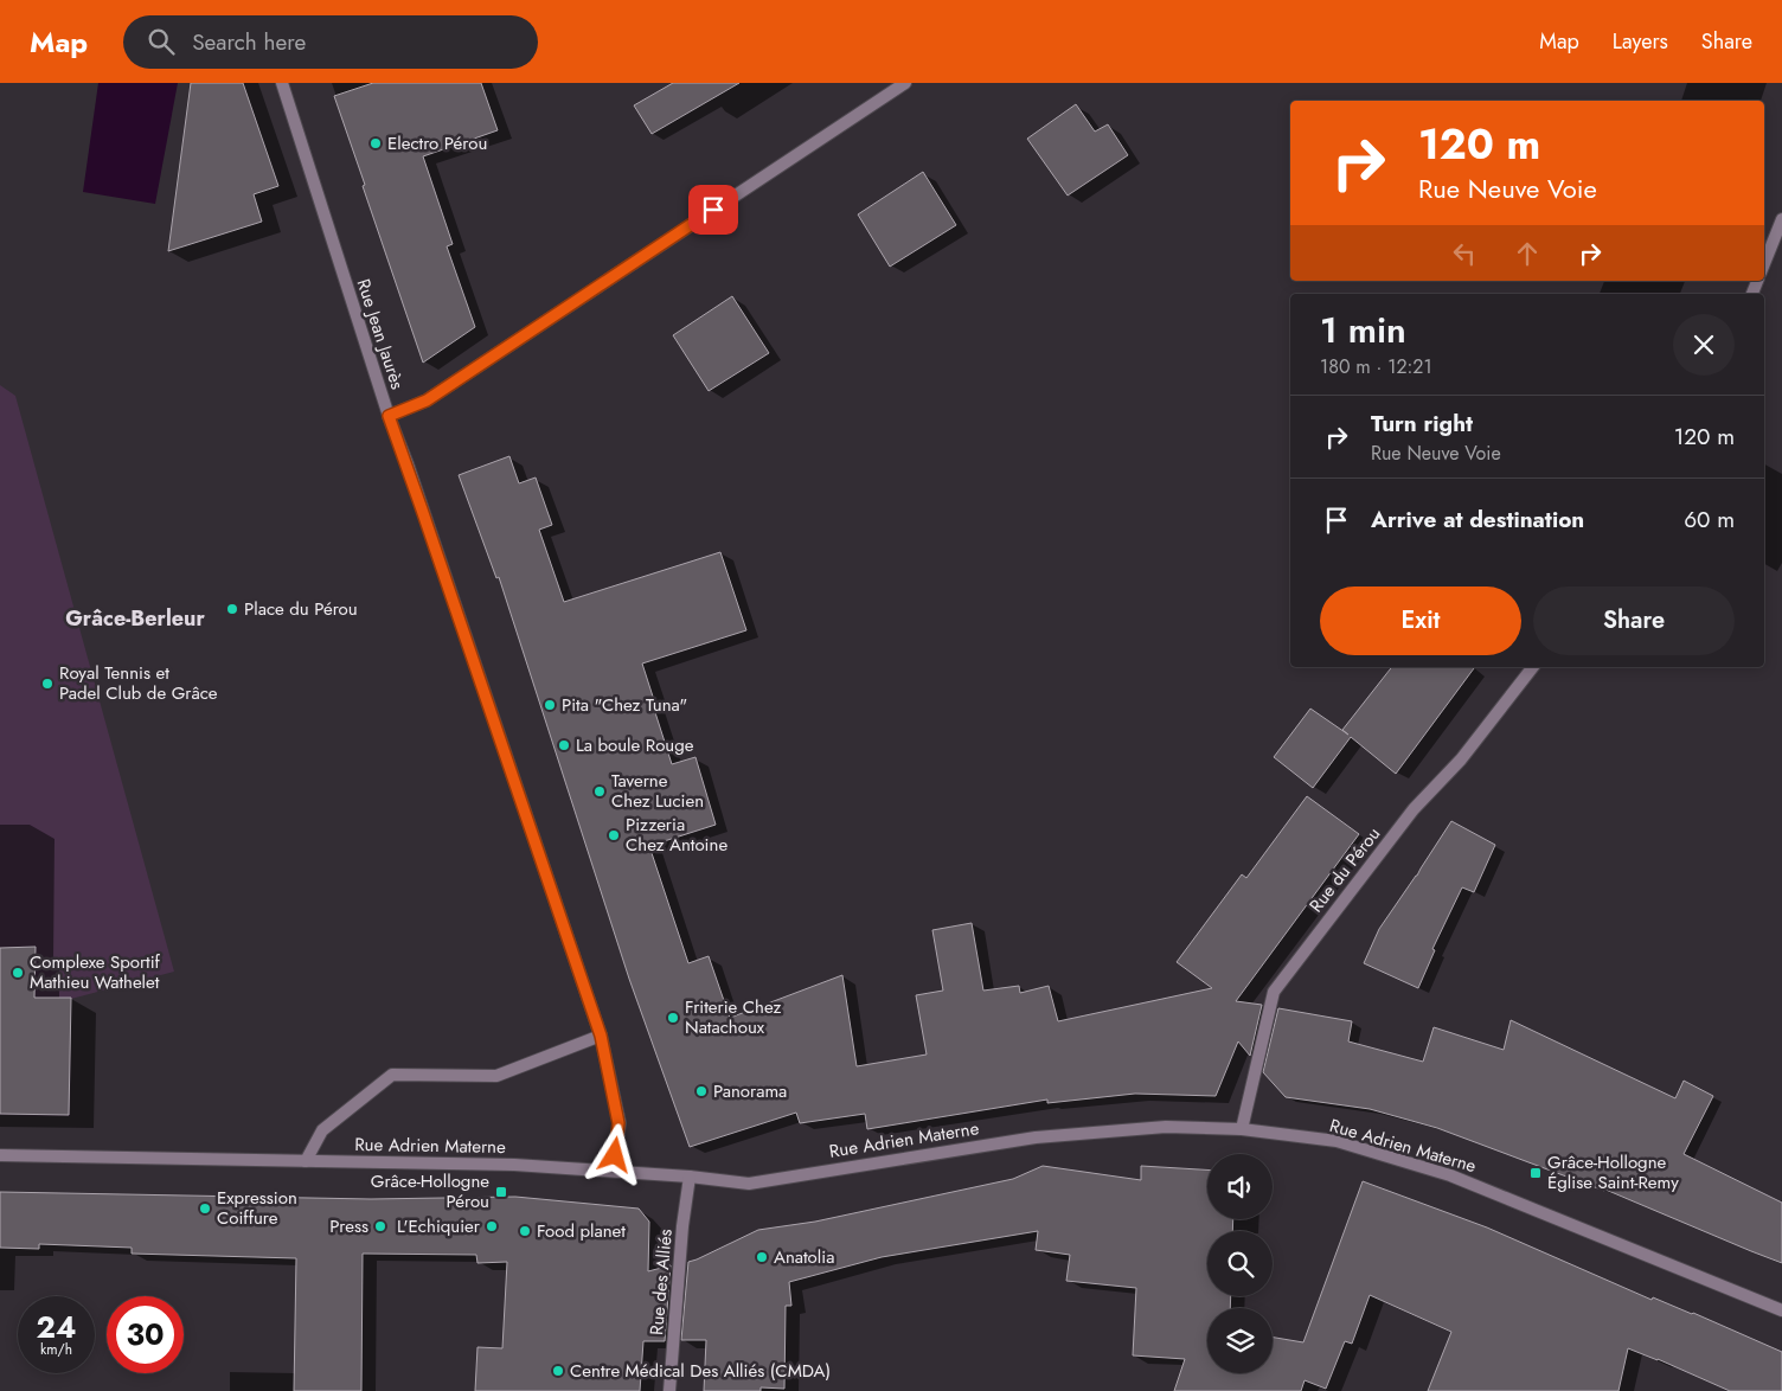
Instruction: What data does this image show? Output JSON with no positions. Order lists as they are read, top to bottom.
{
  "streets": {
    "street": [
      "Rue Jean Jaurès",
      "Rue du Pérou",
      "Rue Adrien Materne",
      "Rue des Alliés"
    ]
  },
  "crossings": [
    ["Rue Jean Jaurès", "Rue Adrien Materne"],
    ["Rue du Pérou", "Rue Adrien Materne"],
    ["Rue Adrien Materne", "Rue des Alliés"]
  ],
  "districts": ["Grâce-Berleur"],
  "places": {
    "other": [
      "Electro Pérou",
      "Place du Pérou",
      "Royal Tennis et Padel Club de Grâce",
      "Pita \"Chez Tuna\"",
      "La boule Rouge",
      "Taverne Chez Lucien",
      "Pizzeria Chez Antoine",
      "Complexe Sportif Mathieu Wathelet",
      "Friterie Chez Natachoux",
      "Panorama",
      "Expression Coiffure",
      "Press",
      "L'Echiquier",
      "Food planet",
      "Anatolia",
      "Centre Médical Des Alliés (CMDA)"
    ],
    "transit": ["Grâce-Hollogne Église Saint-Remy", "Grâce-Hollogne Pérou"]
  },
  "page": {
    "header": "Map",
    "search": "Search here",
    "nav": ["Map", "Layers", "Share"],
    "turn": ["120 m", "Rue Neuve Voie"],
    "heading": ["1 min", "180 m · 12:21"],
    "list": [
      {
        "name": "Turn right",
        "note": "Rue Neuve Voie",
        "value": "120 m"
      },
      {
        "name": "Arrive at destination",
        "value": "60 m"
      }
    ],
    "buttons": ["Exit", "Share"],
    "speed": "24 km/h",
    "limit": "30"
  }
}
